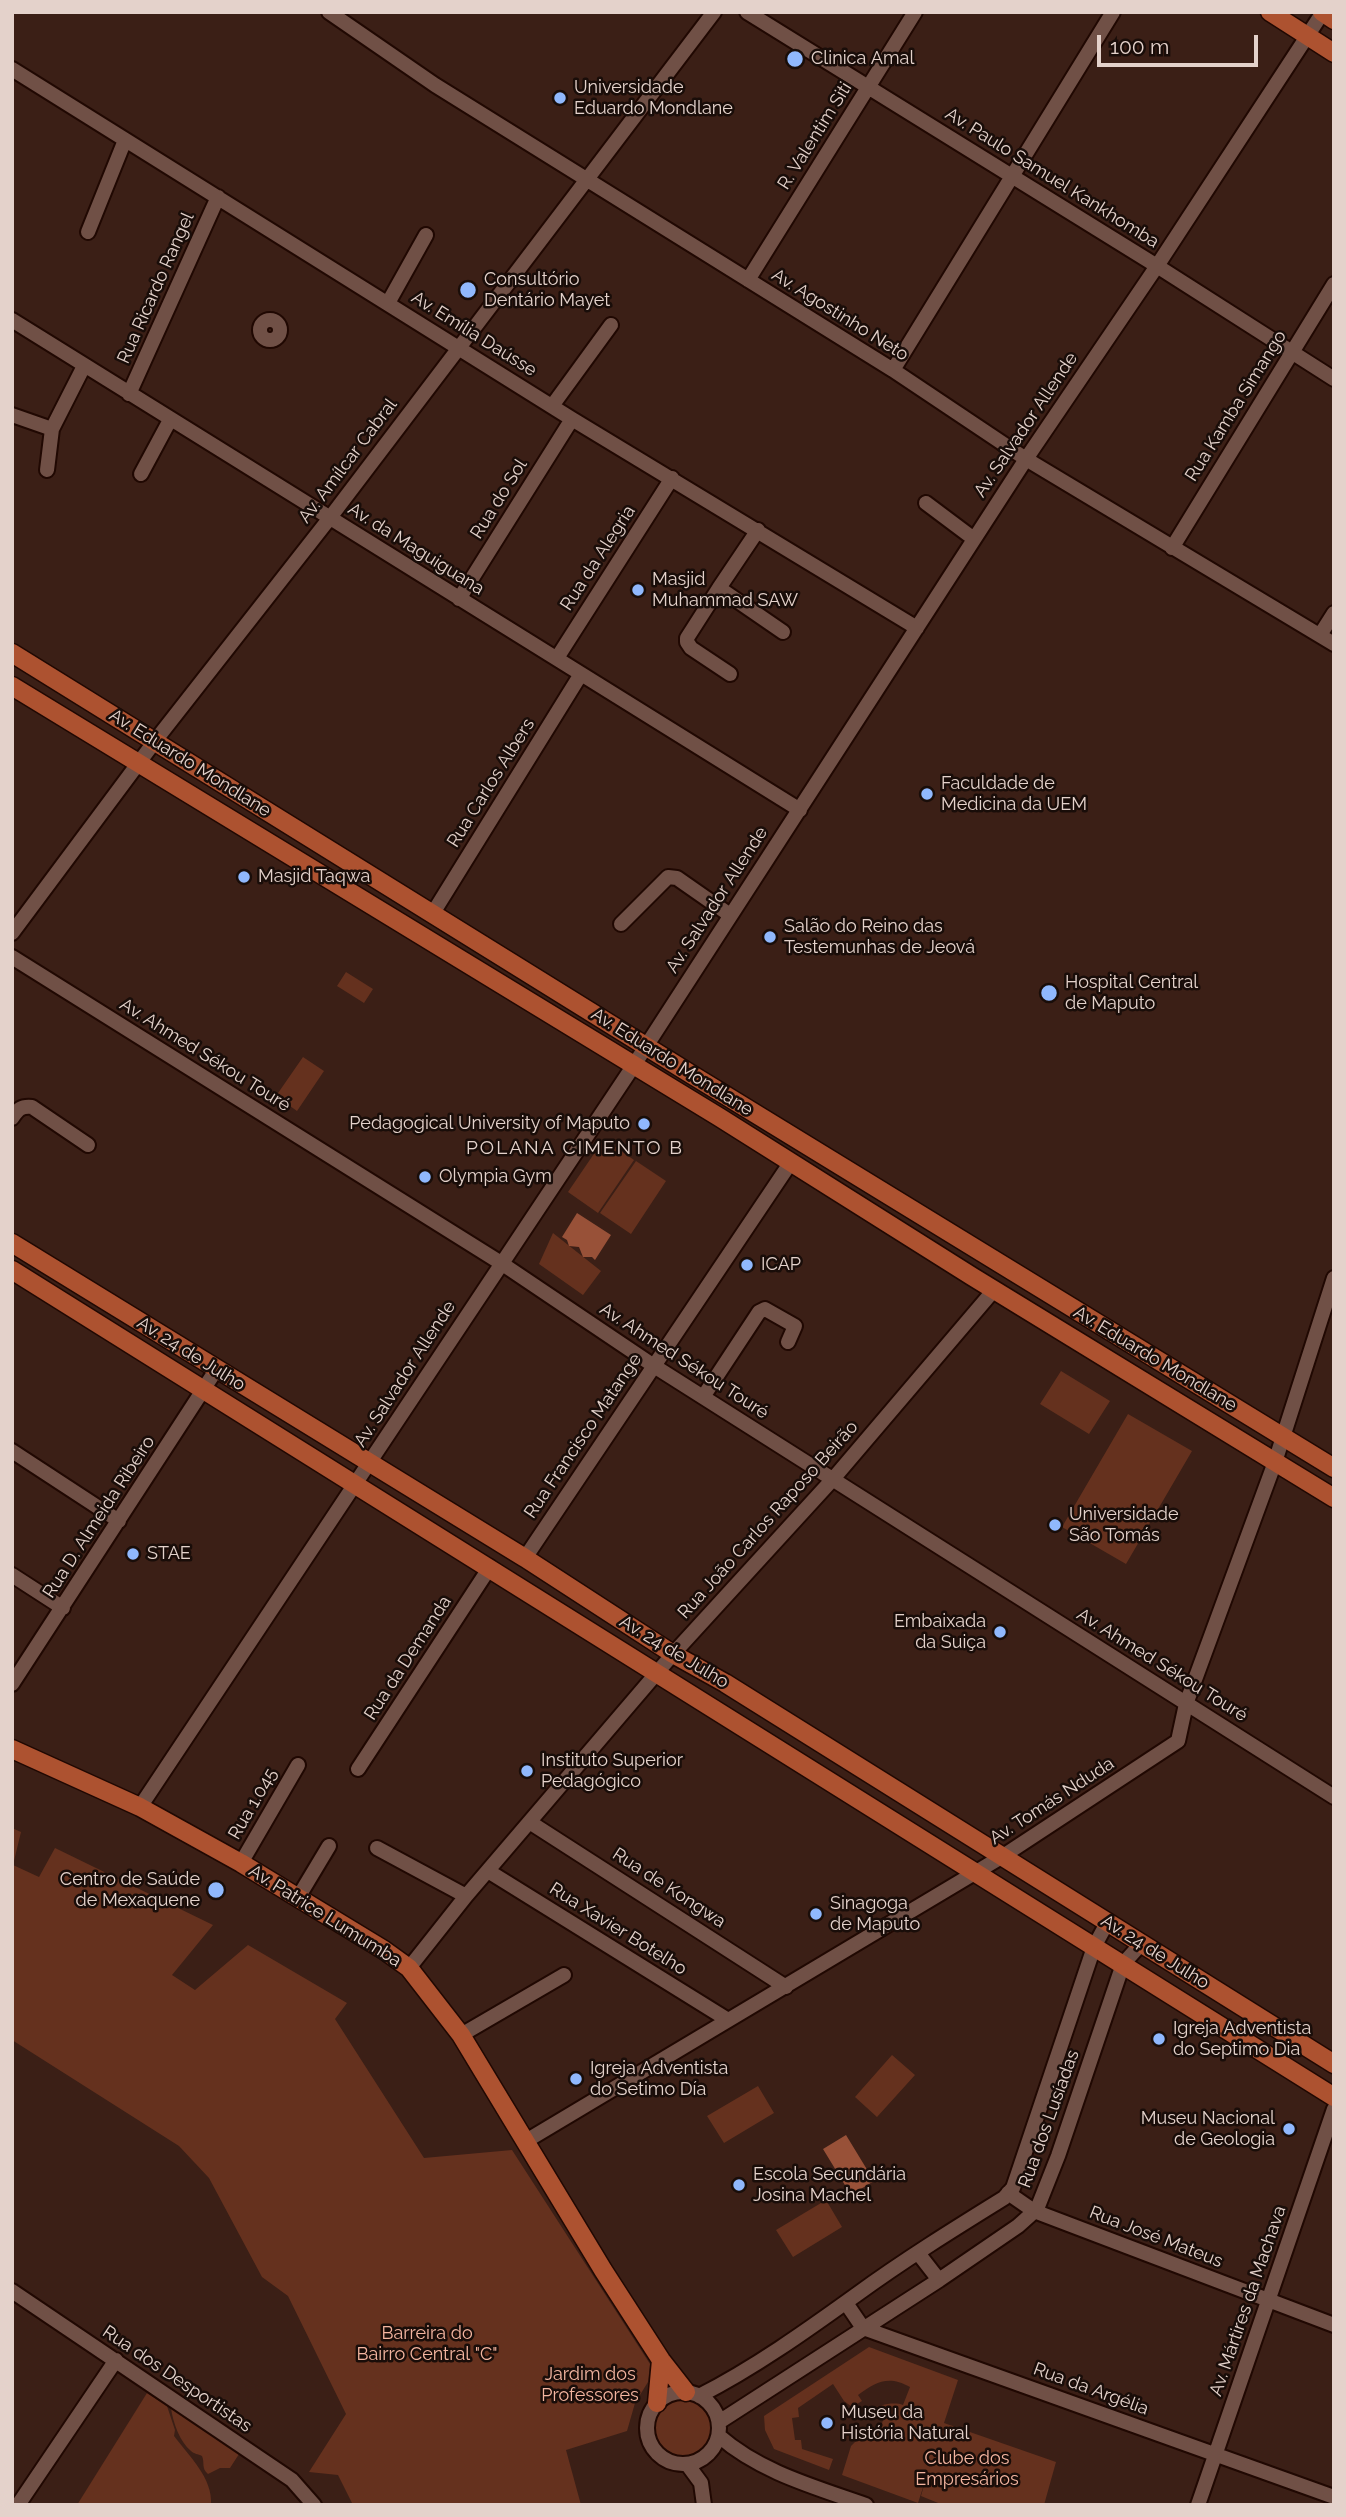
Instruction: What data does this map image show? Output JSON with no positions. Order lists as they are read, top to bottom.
{
  "streets": {
    "main road": ["Av. Eduardo Mondlane", "Av. 24 de Julho", "Av. Patrice Lumumba"],
    "street": [
      "R. Valentim Siti",
      "Av. Paulo Samuel Kankhomba",
      "Rua Ricardo Rangel",
      "Av. Agostinho Neto",
      "Av. Emília Daússe",
      "Rua Kamba Simango",
      "Av. Salvador Allende",
      "Av. Amílcar Cabral",
      "Rua do Sol",
      "Av. da Maguiguana",
      "Rua da Alegria",
      "Rua Carlos Albers",
      "Av. Ahmed Sékou Touré",
      "Rua Francisco Matange",
      "Rua D. Almeida Ribeiro",
      "Rua João Carlos Raposo Beirão",
      "Rua da Demanda",
      "Av. Tomás Nduda",
      "Rua 1.045",
      "Rua de Kongwa",
      "Rua Xavier Botelho",
      "Rua dos Lusíadas",
      "Rua José Mateus",
      "Av. Mártires da Machava",
      "Rua dos Desportistas",
      "Rua da Argélia"
    ]
  },
  "crossings": [
    ["R. Valentim Siti", "Av. Paulo Samuel Kankhomba"],
    ["R. Valentim Siti", "Av. Agostinho Neto"],
    ["Av. Paulo Samuel Kankhomba", "Rua Kamba Simango"],
    ["Av. Paulo Samuel Kankhomba", "Av. Salvador Allende"],
    ["Rua Ricardo Rangel", "Av. Emília Daússe"],
    ["Rua Ricardo Rangel", "Av. da Maguiguana"],
    ["Av. Agostinho Neto", "Rua Kamba Simango"],
    ["Av. Agostinho Neto", "Av. Salvador Allende"],
    ["Av. Agostinho Neto", "Av. Amílcar Cabral"],
    ["Av. Emília Daússe", "Av. Salvador Allende"],
    ["Av. Emília Daússe", "Av. Amílcar Cabral"],
    ["Av. Emília Daússe", "Rua do Sol"],
    ["Av. Emília Daússe", "Rua da Alegria"],
    ["Av. Salvador Allende", "Av. da Maguiguana"],
    ["Av. Salvador Allende", "Av. Eduardo Mondlane"],
    ["Av. Salvador Allende", "Av. Ahmed Sékou Touré"],
    ["Av. Salvador Allende", "Av. 24 de Julho"],
    ["Av. Salvador Allende", "Av. Patrice Lumumba"],
    ["Av. Amílcar Cabral", "Av. da Maguiguana"],
    ["Av. Amílcar Cabral", "Av. Eduardo Mondlane"],
    ["Rua do Sol", "Av. da Maguiguana"],
    ["Av. da Maguiguana", "Rua da Alegria"],
    ["Av. da Maguiguana", "Rua Carlos Albers"],
    ["Av. Eduardo Mondlane", "Rua Carlos Albers"],
    ["Av. Eduardo Mondlane", "Rua Francisco Matange"],
    ["Av. Eduardo Mondlane", "Rua João Carlos Raposo Beirão"],
    ["Av. Eduardo Mondlane", "Av. Tomás Nduda"],
    ["Av. Ahmed Sékou Touré", "Rua Francisco Matange"],
    ["Av. Ahmed Sékou Touré", "Rua João Carlos Raposo Beirão"],
    ["Av. Ahmed Sékou Touré", "Av. Tomás Nduda"],
    ["Av. 24 de Julho", "Rua Francisco Matange"],
    ["Av. 24 de Julho", "Rua D. Almeida Ribeiro"],
    ["Av. 24 de Julho", "Rua João Carlos Raposo Beirão"],
    ["Av. 24 de Julho", "Rua da Demanda"],
    ["Av. 24 de Julho", "Av. Tomás Nduda"],
    ["Av. 24 de Julho", "Rua dos Lusíadas"],
    ["Rua João Carlos Raposo Beirão", "Rua de Kongwa"],
    ["Rua João Carlos Raposo Beirão", "Av. Patrice Lumumba"],
    ["Rua João Carlos Raposo Beirão", "Rua Xavier Botelho"],
    ["Av. Tomás Nduda", "Rua de Kongwa"],
    ["Av. Tomás Nduda", "Av. Patrice Lumumba"],
    ["Av. Tomás Nduda", "Rua Xavier Botelho"],
    ["Rua 1.045", "Av. Patrice Lumumba"],
    ["Av. Patrice Lumumba", "Rua dos Lusíadas"],
    ["Rua dos Lusíadas", "Rua José Mateus"],
    ["Rua dos Lusíadas", "Rua da Argélia"],
    ["Rua José Mateus", "Av. Mártires da Machava"],
    ["Av. Mártires da Machava", "Rua da Argélia"]
  ],
  "districts": ["POLANA CIMENTO B"],
  "parks": ["Barreira do Bairro Central \"C\"", "Jardim dos Professores", "Clube dos Empresários"],
  "places": [
    "Clinica Amal",
    "Universidade Eduardo Mondlane",
    "Consultório Dentário Mayet",
    "Masjid Muhammad SAW",
    "Faculdade de Medicina da UEM",
    "Masjid Taqwa",
    "Salão do Reino das Testemunhas de Jeová",
    "Hospital Central de Maputo",
    "Pedagogical University of Maputo",
    "Olympia Gym",
    "ICAP",
    "Universidade São Tomás",
    "STAE",
    "Embaixada da Suiça",
    "Instituto Superior Pedagógico",
    "Centro de Saúde de Mexaquene",
    "Sinagoga de Maputo",
    "Igreja Adventista do Septimo Dia",
    "Igreja Adventista do Setimo Día",
    "Museu Nacional de Geologia",
    "Escola Secundária Josina Machel",
    "Museu da História Natural"
  ],
  "scale_bar": "100 m"
}
